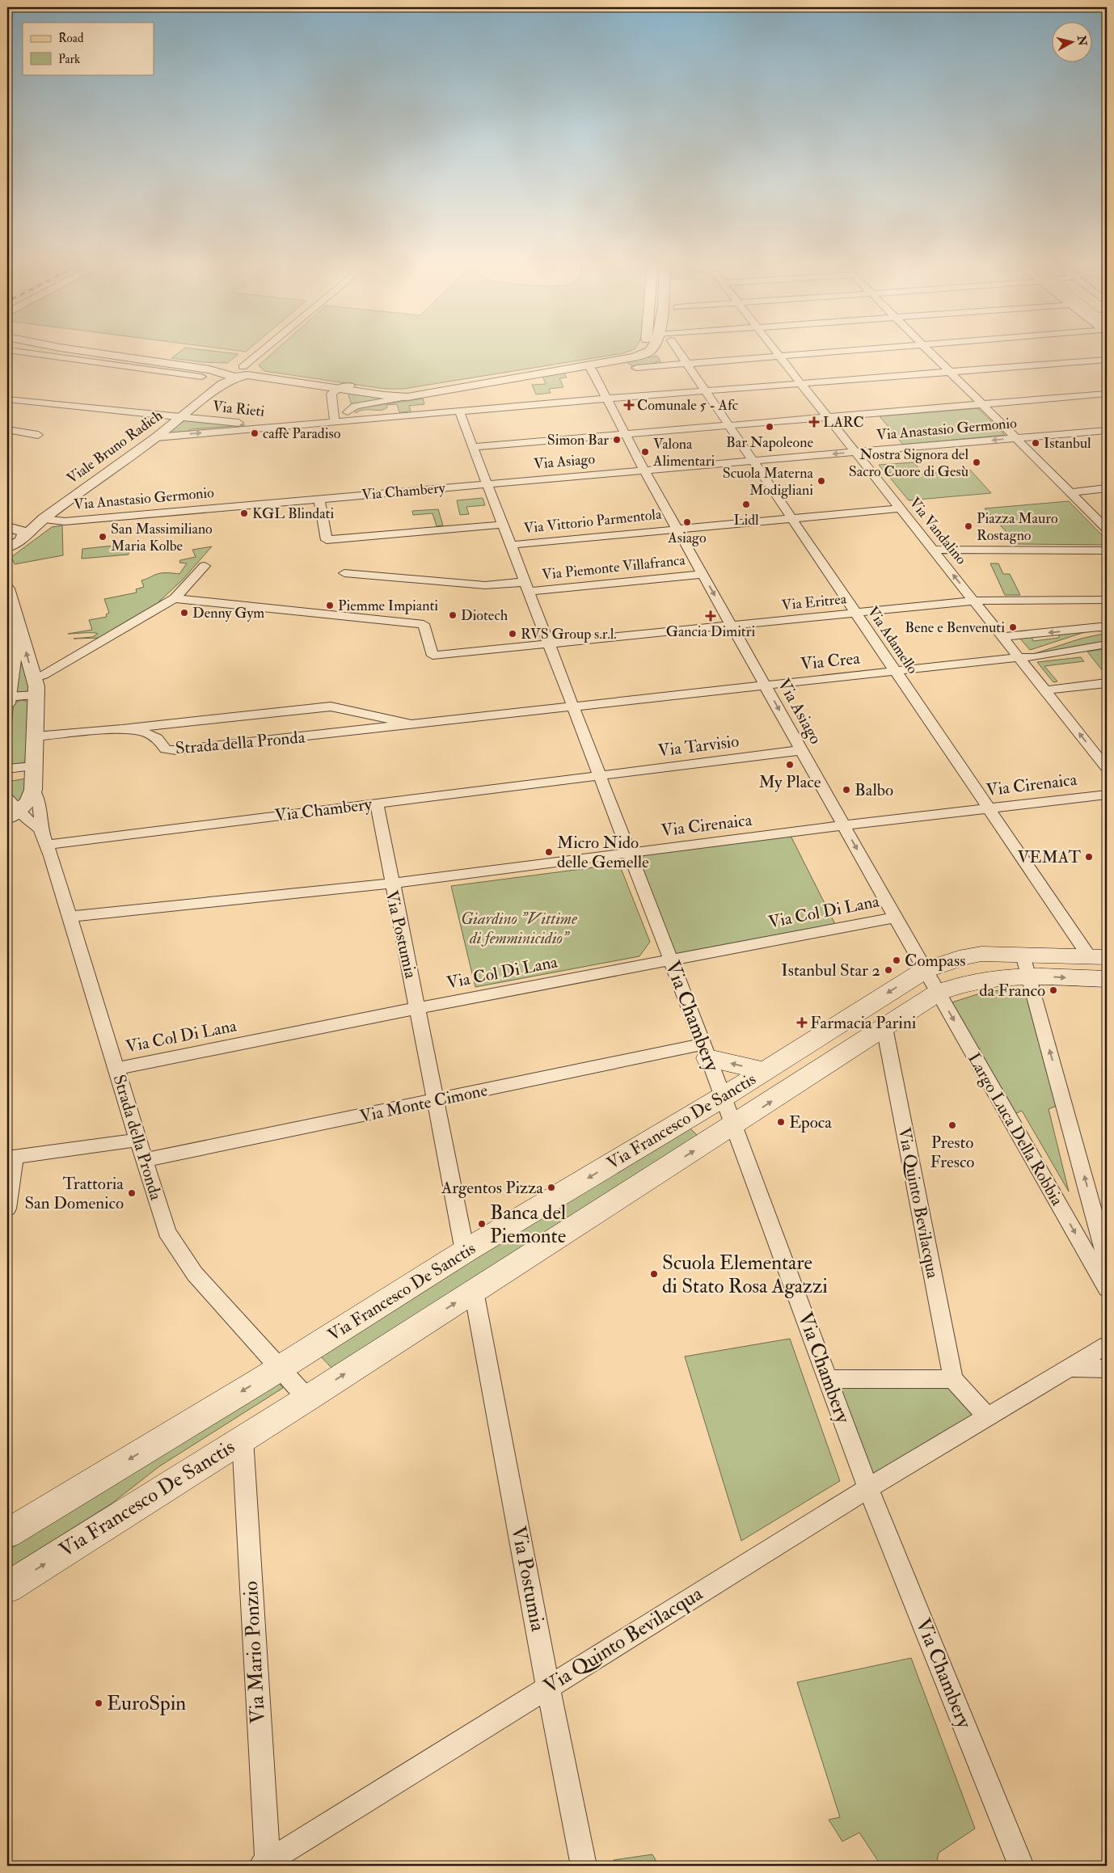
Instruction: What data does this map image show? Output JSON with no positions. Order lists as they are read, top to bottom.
{
  "streets": {
    "main road": ["Via Francesco De Sanctis"],
    "street": [
      "Via Rieti",
      "Via Anastasio Germonio",
      "Viale Bruno Radich",
      "Via Asiago",
      "Via Chambery",
      "Via Vittorio Parmentola",
      "Via Vandalino",
      "Via Piemonte Villafranca",
      "Via Eritrea",
      "Via Adamello",
      "Via Crea",
      "Strada della Pronda",
      "Via Tarvisio",
      "Via Cirenaica",
      "Via Col Di Lana",
      "Via Postumia",
      "Via Monte Cimone",
      "Largo Luca Della Robbia",
      "Via Quinto Bevilacqua",
      "Via Mario Ponzio"
    ]
  },
  "crossings": [
    ["Via Rieti", "Viale Bruno Radich"],
    ["Via Anastasio Germonio", "Viale Bruno Radich"],
    ["Via Anastasio Germonio", "Via Asiago"],
    ["Via Anastasio Germonio", "Via Chambery"],
    ["Via Anastasio Germonio", "Via Vandalino"],
    ["Via Anastasio Germonio", "Via Adamello"],
    ["Via Asiago", "Via Chambery"],
    ["Via Asiago", "Via Vittorio Parmentola"],
    ["Via Asiago", "Via Piemonte Villafranca"],
    ["Via Asiago", "Via Eritrea"],
    ["Via Asiago", "Via Crea"],
    ["Via Asiago", "Via Tarvisio"],
    ["Via Asiago", "Via Cirenaica"],
    ["Via Asiago", "Via Col Di Lana"],
    ["Via Asiago", "Via Francesco De Sanctis"],
    ["Via Asiago", "Largo Luca Della Robbia"],
    ["Via Chambery", "Via Vittorio Parmentola"],
    ["Via Chambery", "Via Piemonte Villafranca"],
    ["Via Chambery", "Via Eritrea"],
    ["Via Chambery", "Via Crea"],
    ["Via Chambery", "Strada della Pronda"],
    ["Via Chambery", "Via Tarvisio"],
    ["Via Chambery", "Via Cirenaica"],
    ["Via Chambery", "Via Col Di Lana"],
    ["Via Chambery", "Via Monte Cimone"],
    ["Via Chambery", "Via Francesco De Sanctis"],
    ["Via Chambery", "Via Quinto Bevilacqua"],
    ["Via Vittorio Parmentola", "Via Vandalino"],
    ["Via Vittorio Parmentola", "Via Adamello"],
    ["Via Vandalino", "Via Eritrea"],
    ["Via Vandalino", "Via Crea"],
    ["Via Eritrea", "Via Adamello"],
    ["Via Adamello", "Via Crea"],
    ["Via Adamello", "Via Cirenaica"],
    ["Via Adamello", "Via Francesco De Sanctis"],
    ["Strada della Pronda", "Via Col Di Lana"],
    ["Strada della Pronda", "Via Postumia"],
    ["Strada della Pronda", "Via Monte Cimone"],
    ["Strada della Pronda", "Via Francesco De Sanctis"],
    ["Via Cirenaica", "Via Postumia"],
    ["Via Col Di Lana", "Via Postumia"],
    ["Via Postumia", "Via Monte Cimone"],
    ["Via Postumia", "Via Francesco De Sanctis"],
    ["Via Postumia", "Via Quinto Bevilacqua"],
    ["Via Francesco De Sanctis", "Largo Luca Della Robbia"],
    ["Via Francesco De Sanctis", "Via Quinto Bevilacqua"],
    ["Via Francesco De Sanctis", "Via Mario Ponzio"],
    ["Via Quinto Bevilacqua", "Via Mario Ponzio"]
  ],
  "parks": ["Giardino \"Vittime di femminicidio\""],
  "places": {
    "health": [
      "Comunale 5 - Afc",
      "LARC",
      "Gancia Dimitri",
      "Farmacia Parini"
    ],
    "other": [
      "Bar Napoleone",
      "caffè Paradiso",
      "Simon Bar",
      "Istanbul",
      "Valona Alimentari",
      "Nostra Signora del Sacro Cuore di Gesù",
      "Scuola Materna Modigliani",
      "Lidl",
      "KGL Blindati",
      "Asiago",
      "Piazza Mauro Rostagno",
      "San Massimiliano Maria Kolbe",
      "Piemme Impianti",
      "Denny Gym",
      "Diotech",
      "Bene e Benvenuti",
      "RVS Group s.r.l.",
      "My Place",
      "Balbo",
      "Micro Nido delle Gemelle",
      "VEMAT",
      "Compass",
      "Istanbul Star 2",
      "da Franco",
      "Epoca",
      "Presto Fresco",
      "Argentos Pizza",
      "Trattoria San Domenico",
      "Banca del Piemonte",
      "Scuola Elementare di Stato Rosa Agazzi",
      "EuroSpin"
    ]
  },
  "legend": ["Road", "Park"],
  "north": "right"
}
